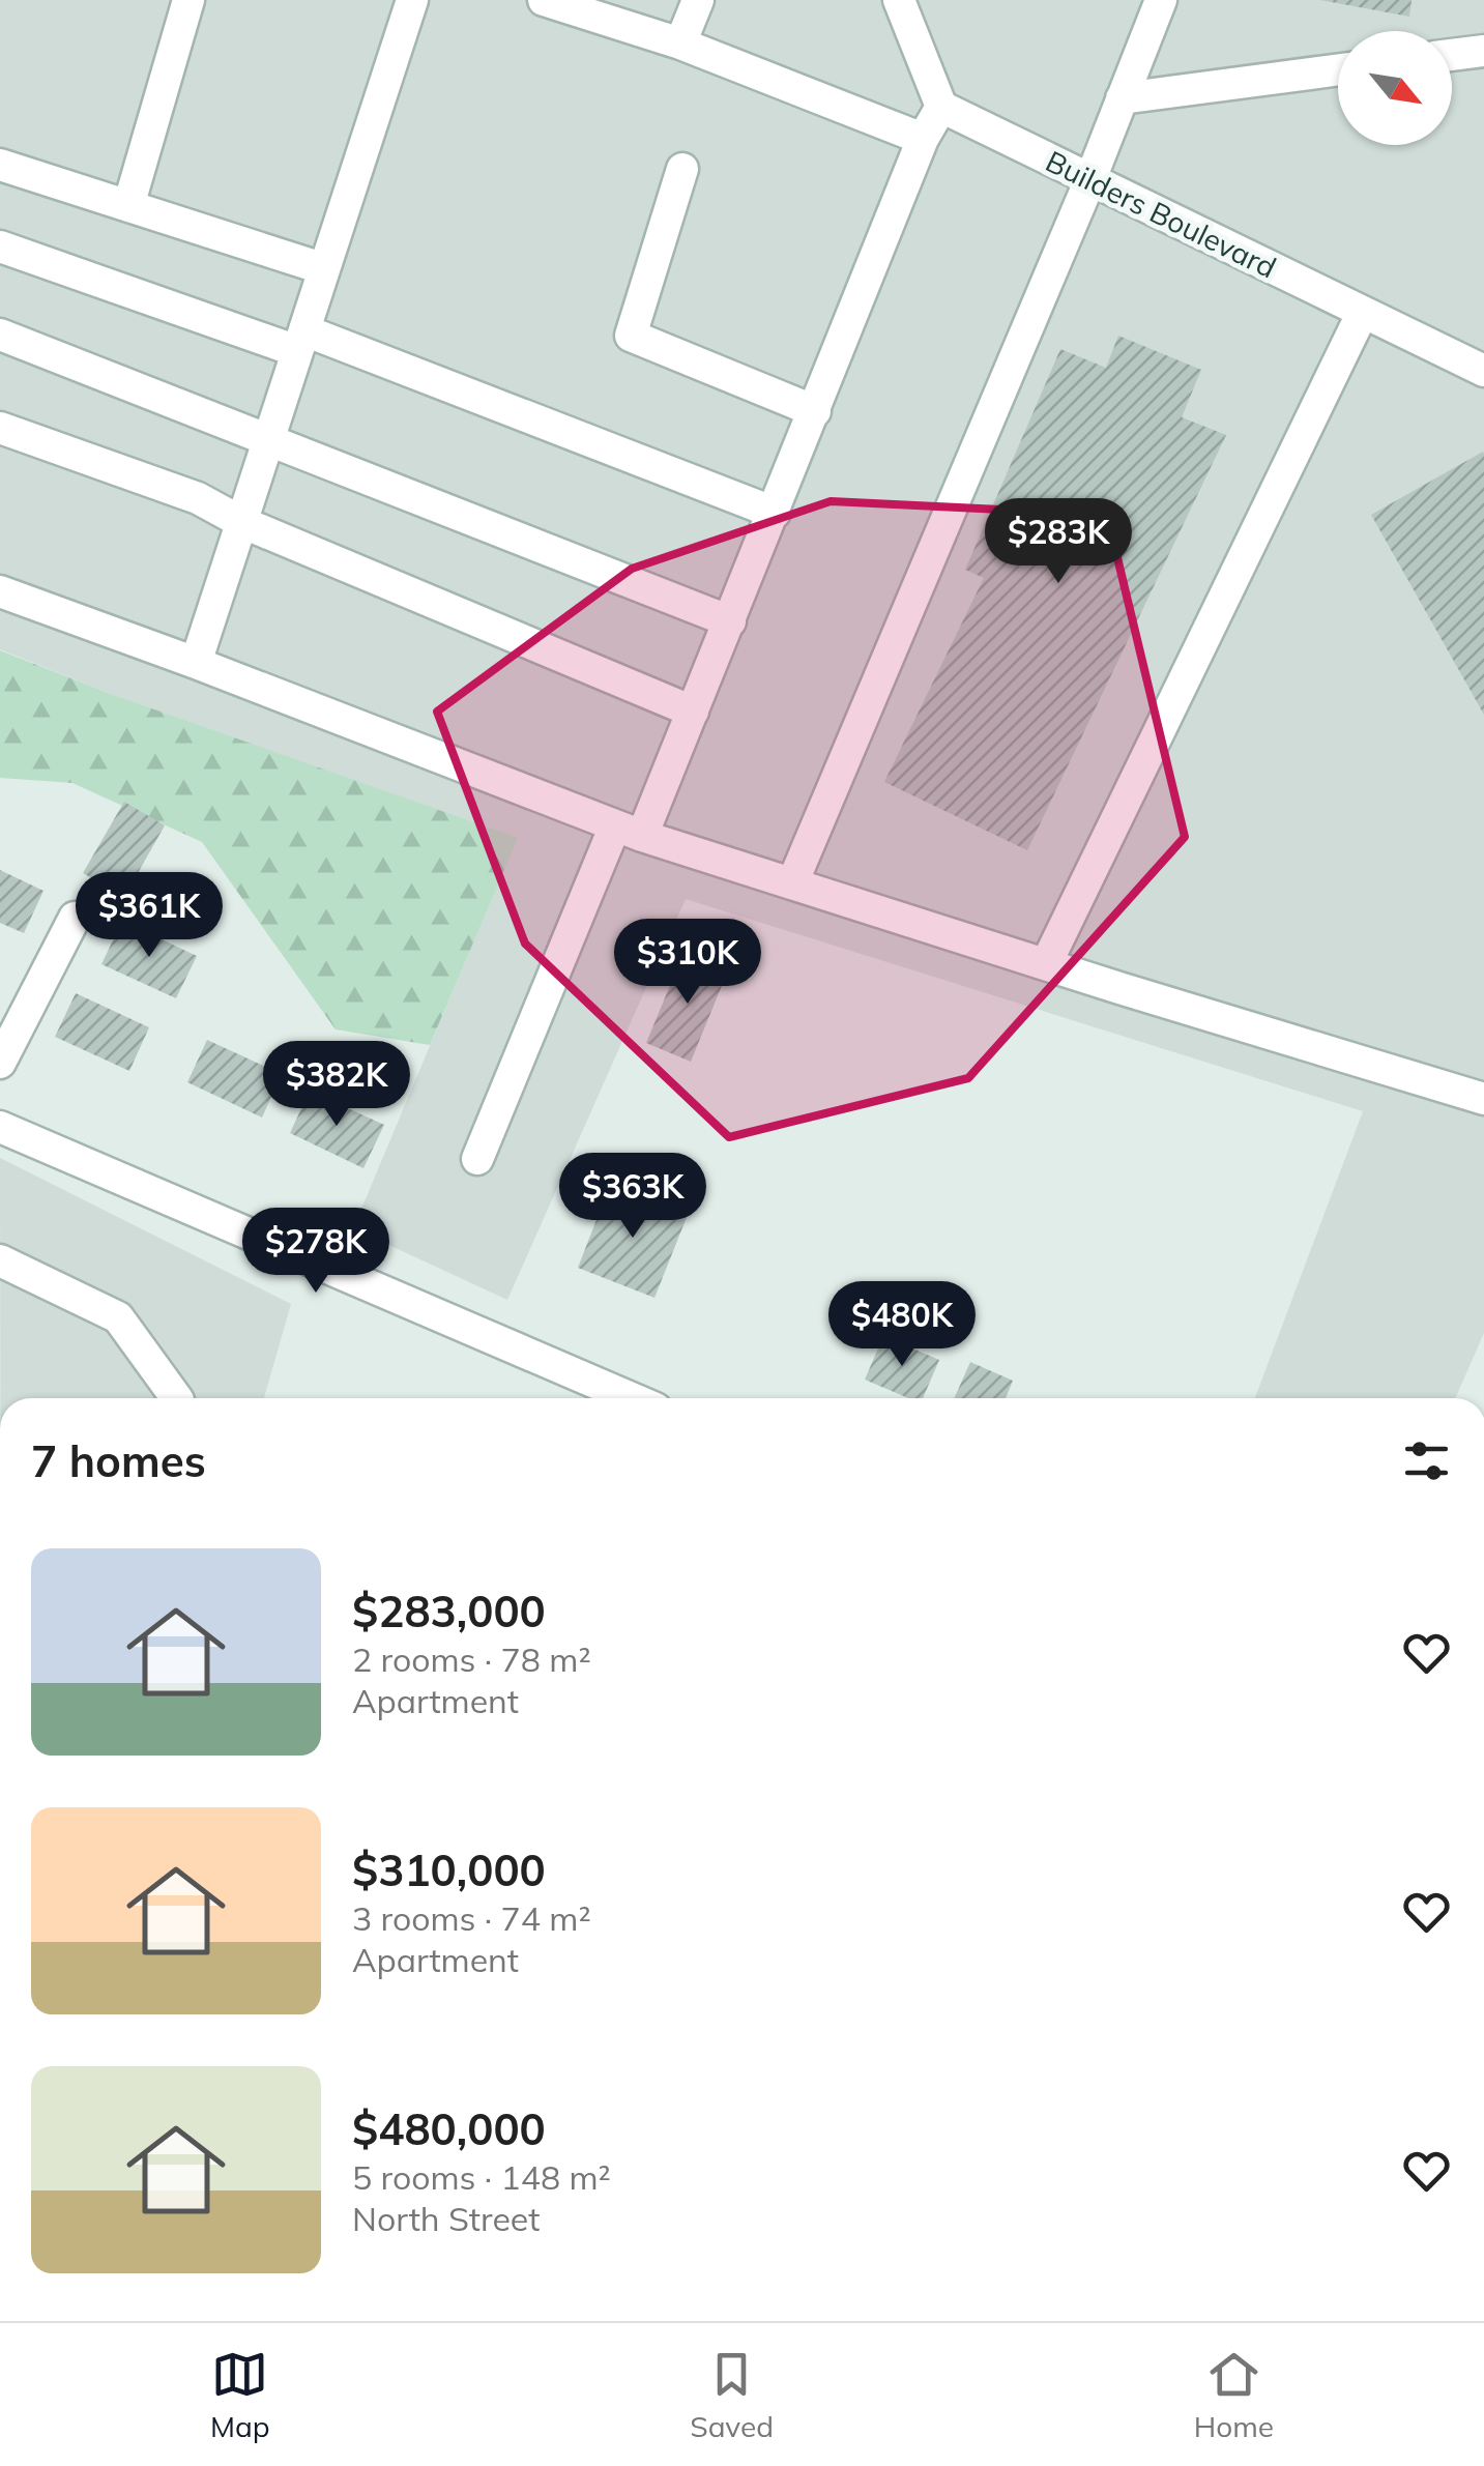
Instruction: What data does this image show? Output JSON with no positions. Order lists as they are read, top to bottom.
{
  "streets": {
    "street": ["Builders Boulevard"]
  },
  "north": "bottom right",
  "page": {
    "price": [
      "$283K",
      "$361K",
      "$310K",
      "$382K",
      "$363K",
      "$278K",
      "$480K"
    ],
    "heading": "7 homes",
    "list": [
      {
        "name": "$283,000",
        "note": "2 rooms · 78 m² · Apartment"
      },
      {
        "name": "$310,000",
        "note": "3 rooms · 74 m² · Apartment"
      },
      {
        "name": "$480,000",
        "note": "5 rooms · 148 m² · North Street"
      }
    ],
    "tabs": ["Map", "Saved", "Home"]
  }
}
